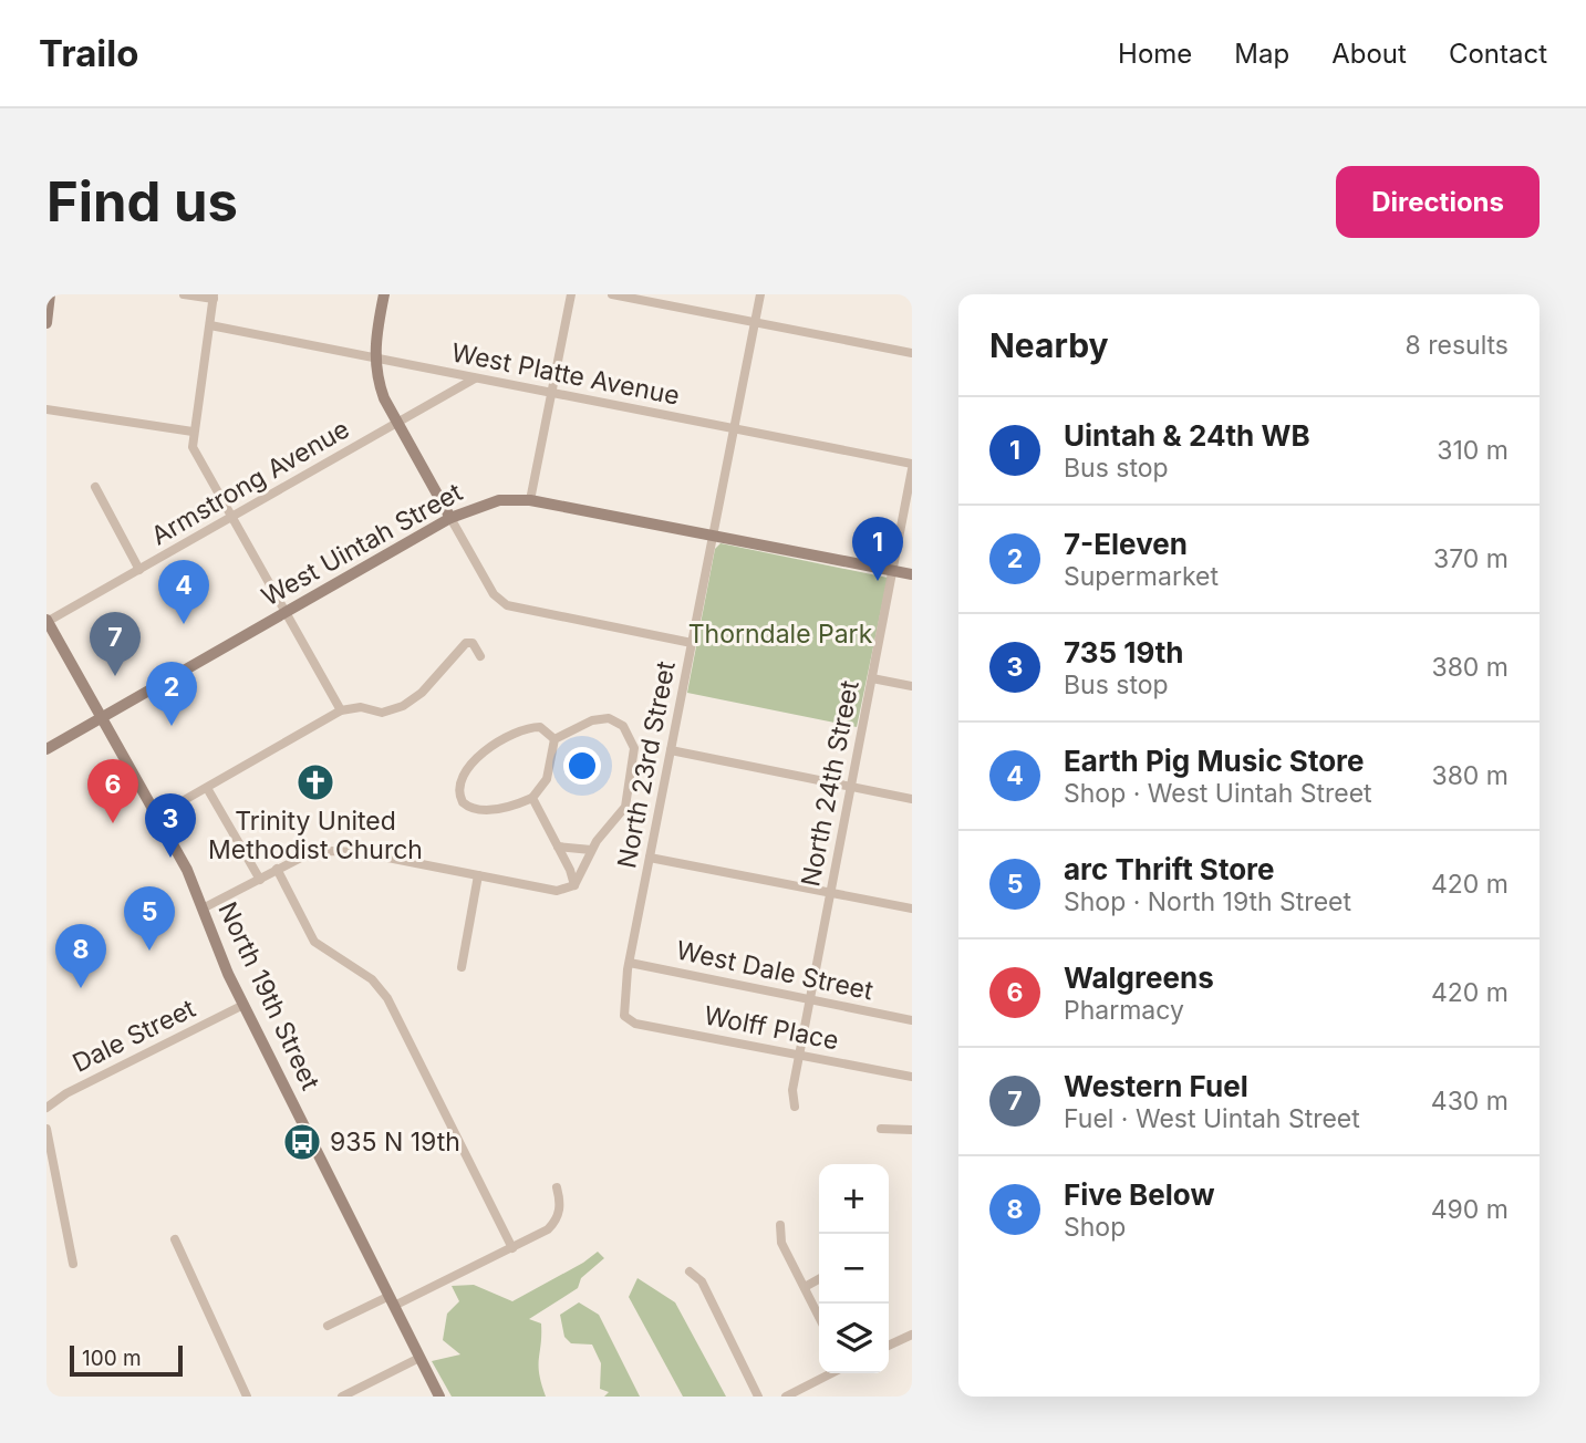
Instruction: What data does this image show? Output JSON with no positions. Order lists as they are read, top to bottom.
{
  "streets": {
    "main road": ["West Uintah Street", "North 19th Street"],
    "street": [
      "West Platte Avenue",
      "Armstrong Avenue",
      "North 23rd Street",
      "North 24th Street",
      "West Dale Street",
      "Wolff Place",
      "Dale Street"
    ]
  },
  "crossings": [
    ["West Platte Avenue", "Armstrong Avenue"],
    ["West Platte Avenue", "North 23rd Street"],
    ["West Platte Avenue", "North 24th Street"],
    ["Armstrong Avenue", "North 19th Street"],
    ["West Uintah Street", "North 23rd Street"],
    ["West Uintah Street", "North 24th Street"],
    ["West Uintah Street", "North 19th Street"],
    ["North 23rd Street", "West Dale Street"],
    ["North 23rd Street", "Wolff Place"],
    ["North 24th Street", "West Dale Street"],
    ["North 24th Street", "Wolff Place"],
    ["North 19th Street", "Dale Street"]
  ],
  "parks": ["Thorndale Park"],
  "places": {
    "church": ["Trinity United Methodist Church"],
    "bus stop": ["935 N 19th"]
  },
  "scale_bar": "100 m",
  "page": {
    "header": "Trailo",
    "nav": [
      "Home",
      "Map",
      "About",
      "Contact"
    ],
    "buttons": "Directions",
    "title": "Find us",
    "heading": ["Nearby", "8 results"],
    "list": [
      {
        "mark": "1",
        "name": "Uintah & 24th WB",
        "note": "Bus stop",
        "value": "310 m"
      },
      {
        "mark": "2",
        "name": "7-Eleven",
        "note": "Supermarket",
        "value": "370 m"
      },
      {
        "mark": "3",
        "name": "735 19th",
        "note": "Bus stop",
        "value": "380 m"
      },
      {
        "mark": "4",
        "name": "Earth Pig Music Store",
        "note": "Shop · West Uintah Street",
        "value": "380 m"
      },
      {
        "mark": "5",
        "name": "arc Thrift Store",
        "note": "Shop · North 19th Street",
        "value": "420 m"
      },
      {
        "mark": "6",
        "name": "Walgreens",
        "note": "Pharmacy",
        "value": "420 m"
      },
      {
        "mark": "7",
        "name": "Western Fuel",
        "note": "Fuel · West Uintah Street",
        "value": "430 m"
      },
      {
        "mark": "8",
        "name": "Five Below",
        "note": "Shop",
        "value": "490 m"
      }
    ],
    "pins": [
      "1",
      "4",
      "7",
      "2",
      "6",
      "3",
      "5",
      "8"
    ],
    "map_buttons": ["+", "−"],
    "scale": "100 m"
  }
}
